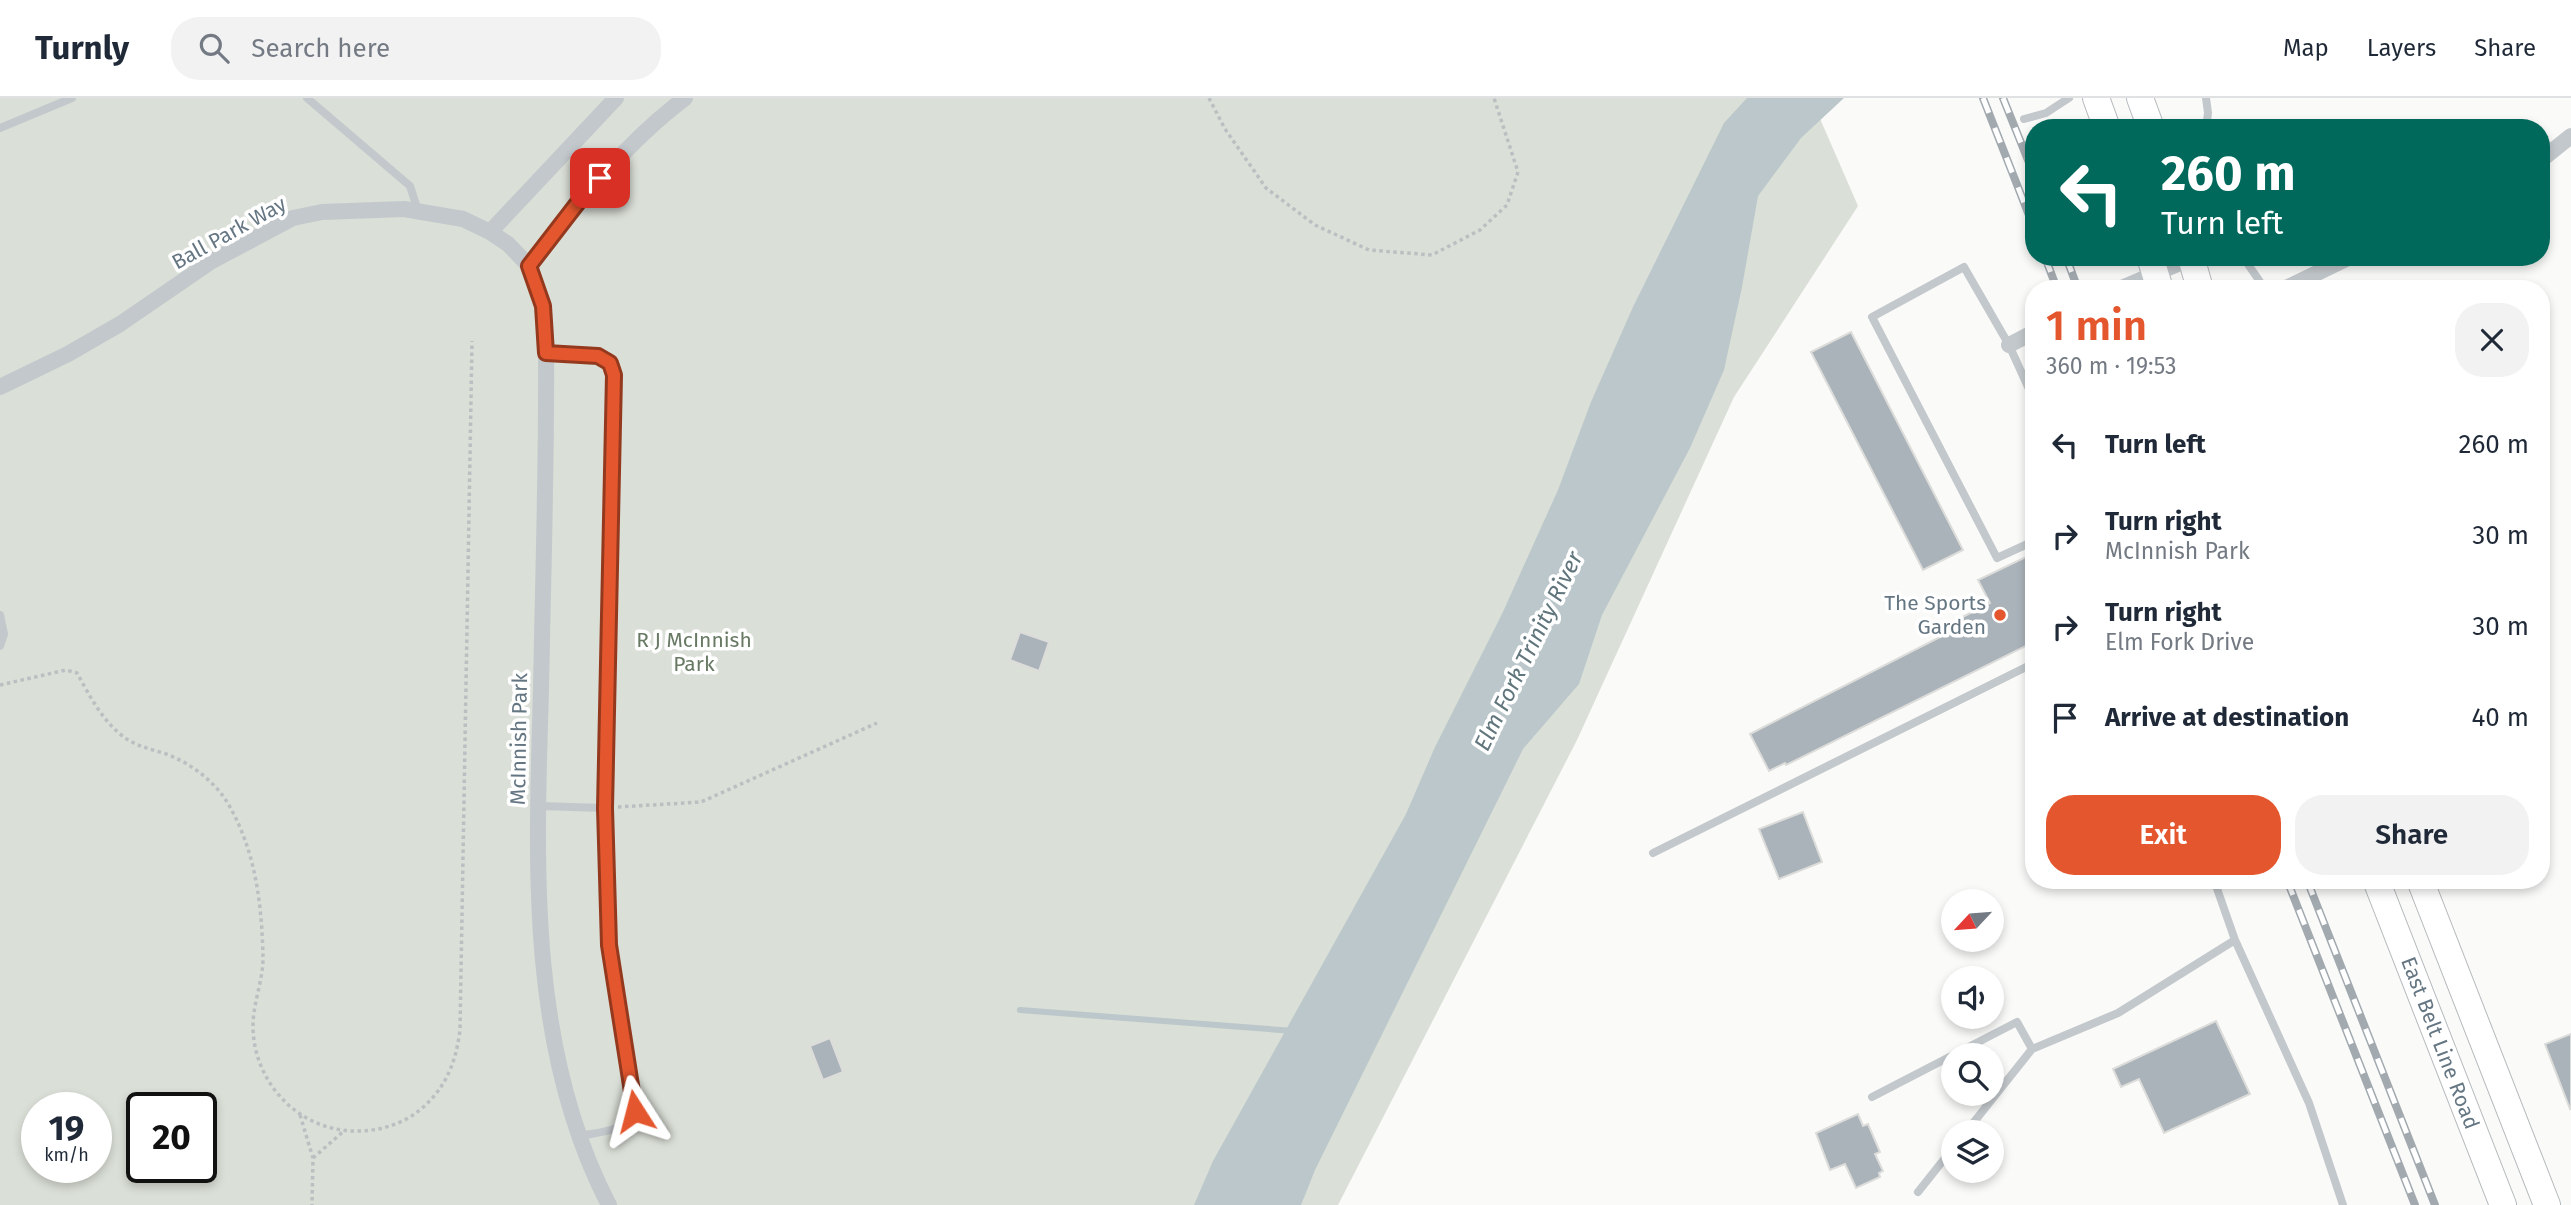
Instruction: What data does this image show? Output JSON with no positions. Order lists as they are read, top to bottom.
{
  "streets": {
    "main road": ["East Belt Line Road"],
    "street": ["Ball Park Way", "McInnish Park"]
  },
  "crossings": [
    ["Ball Park Way", "McInnish Park"]
  ],
  "water": ["Elm Fork Trinity River"],
  "parks": ["R J McInnish Park"],
  "places": ["The Sports Garden"],
  "north": "bottom left",
  "page": {
    "header": "Turnly",
    "search": "Search here",
    "nav": ["Map", "Layers", "Share"],
    "turn": ["260 m", "Turn left"],
    "heading": ["1 min", "360 m · 19:53"],
    "list": [
      {
        "name": "Turn left",
        "value": "260 m"
      },
      {
        "name": "Turn right",
        "note": "McInnish Park",
        "value": "30 m"
      },
      {
        "name": "Turn right",
        "note": "Elm Fork Drive",
        "value": "30 m"
      },
      {
        "name": "Arrive at destination",
        "value": "40 m"
      }
    ],
    "buttons": ["Exit", "Share"],
    "speed": "19 km/h",
    "limit": "20"
  }
}
